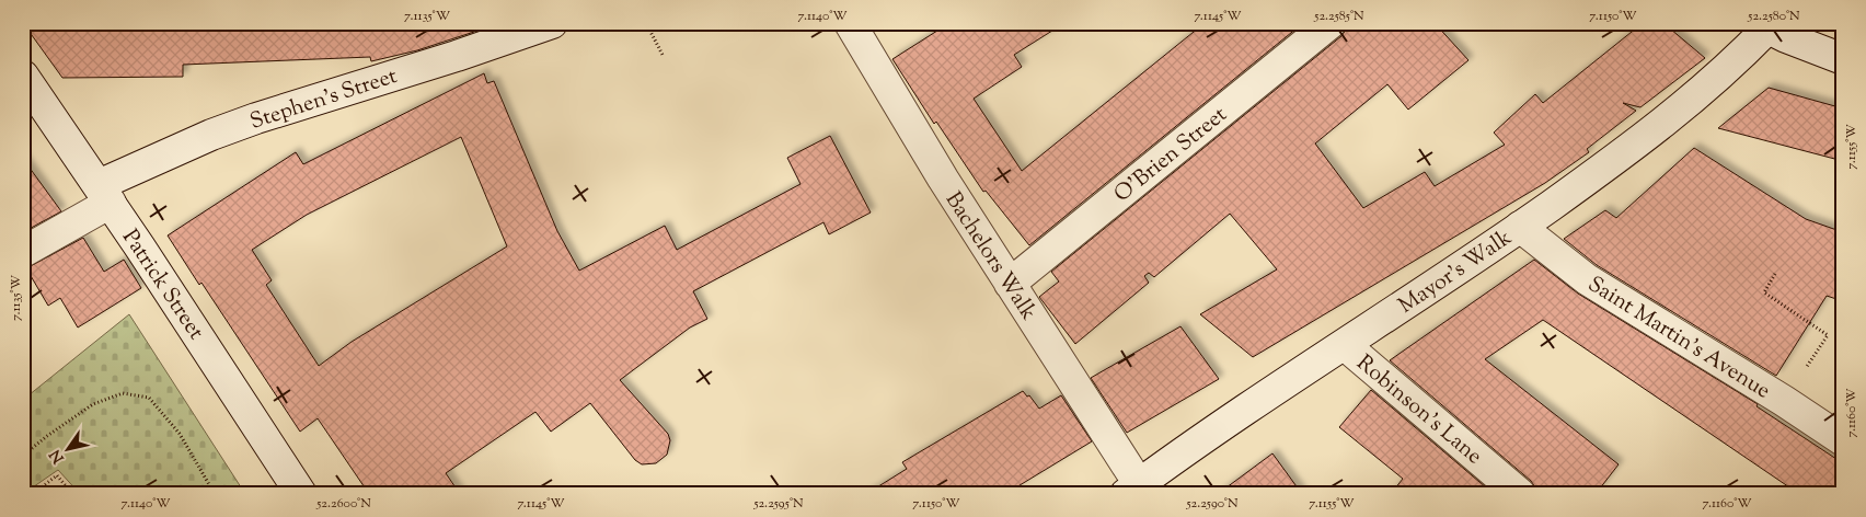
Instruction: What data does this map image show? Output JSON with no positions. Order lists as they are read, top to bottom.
{
  "streets": {
    "street": [
      "Stephen's Street",
      "O'Brien Street",
      "Bachelors Walk",
      "Mayor's Walk",
      "Patrick Street",
      "Saint Martin's Avenue",
      "Robinson's Lane"
    ]
  },
  "crossings": [
    ["Stephen's Street", "Patrick Street"],
    ["O'Brien Street", "Bachelors Walk"],
    ["Bachelors Walk", "Mayor's Walk"],
    ["Mayor's Walk", "Saint Martin's Avenue"],
    ["Mayor's Walk", "Robinson's Lane"]
  ],
  "north": "bottom left",
  "coordinates": [
    "7.1135°W",
    "7.1140°W",
    "7.1145°W",
    "52.2585°N",
    "7.1150°W",
    "52.2580°N",
    "7.1155°W",
    "7.1160°W",
    "52.2600°N",
    "52.2595°N",
    "52.2590°N"
  ]
}
